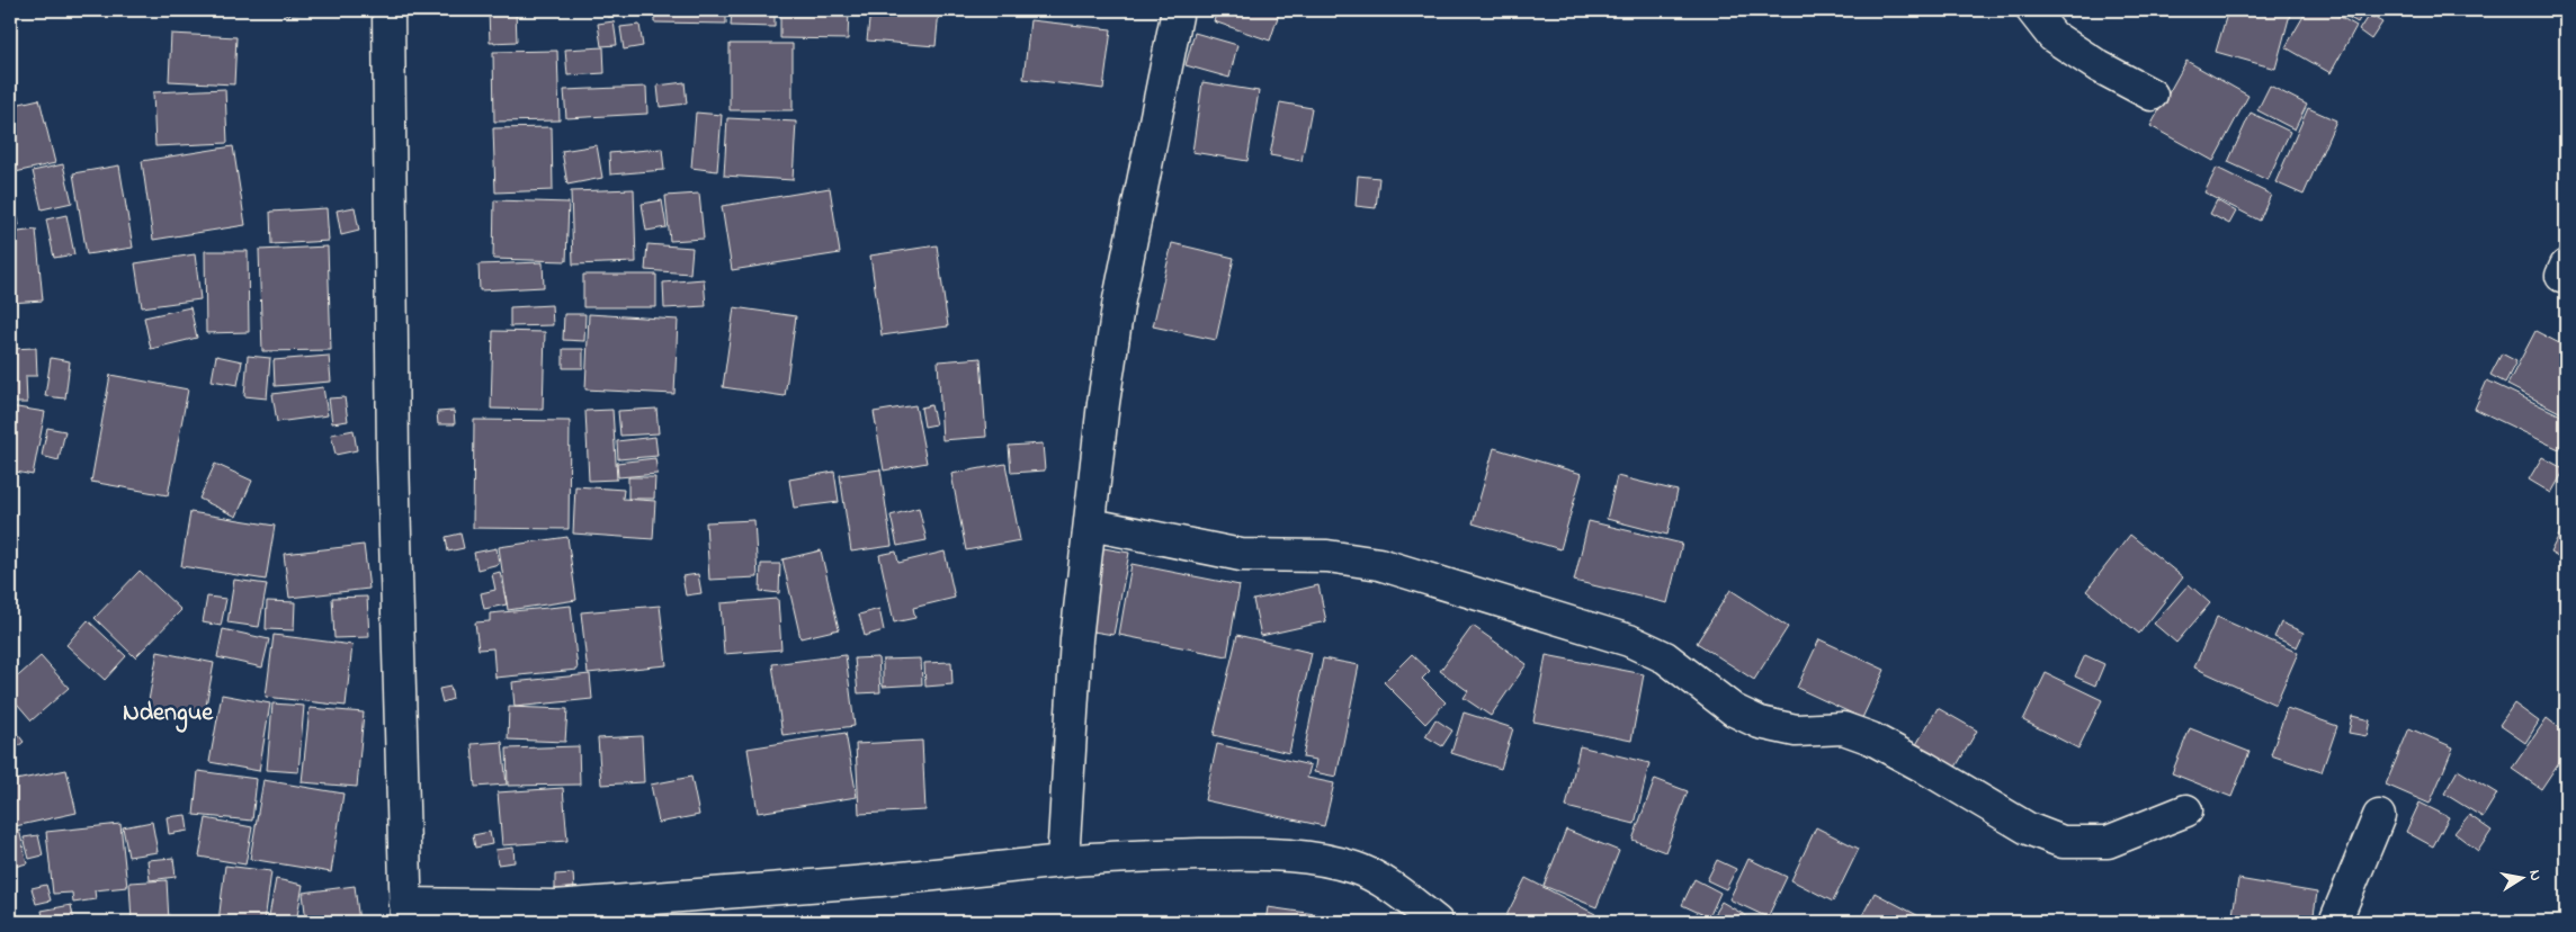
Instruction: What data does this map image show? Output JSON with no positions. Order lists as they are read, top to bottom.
{
  "districts": ["Ndengue"],
  "north": "right"
}
